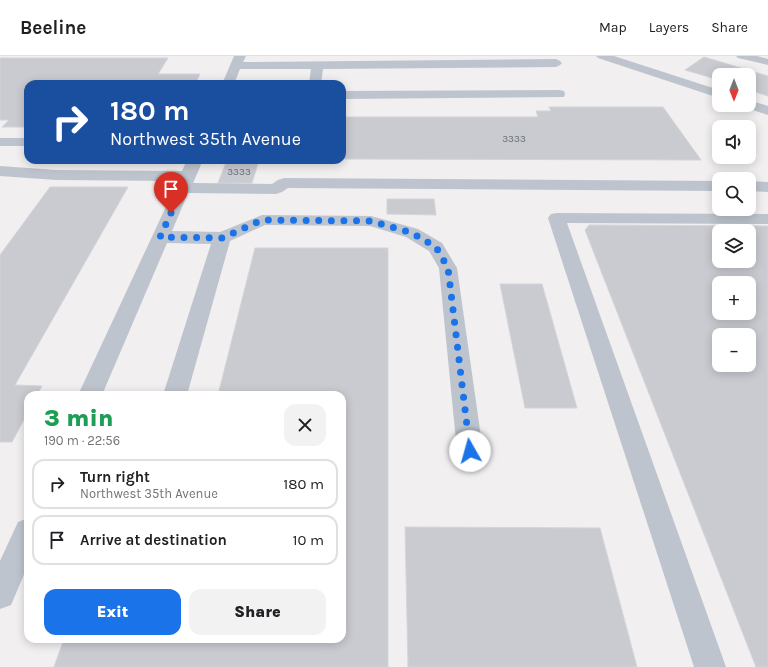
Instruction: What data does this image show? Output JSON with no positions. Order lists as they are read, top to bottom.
{
  "house_numbers": ["3333", "3333"],
  "north": "bottom",
  "page": {
    "header": "Beeline",
    "nav": ["Map", "Layers", "Share"],
    "map_buttons": ["+", "−"],
    "turn": ["180 m", "Northwest 35th Avenue"],
    "heading": ["3 min", "190 m · 22:56"],
    "list": [
      {
        "name": "Turn right",
        "note": "Northwest 35th Avenue",
        "value": "180 m"
      },
      {
        "name": "Arrive at destination",
        "value": "10 m"
      }
    ],
    "buttons": ["Exit", "Share"]
  }
}
